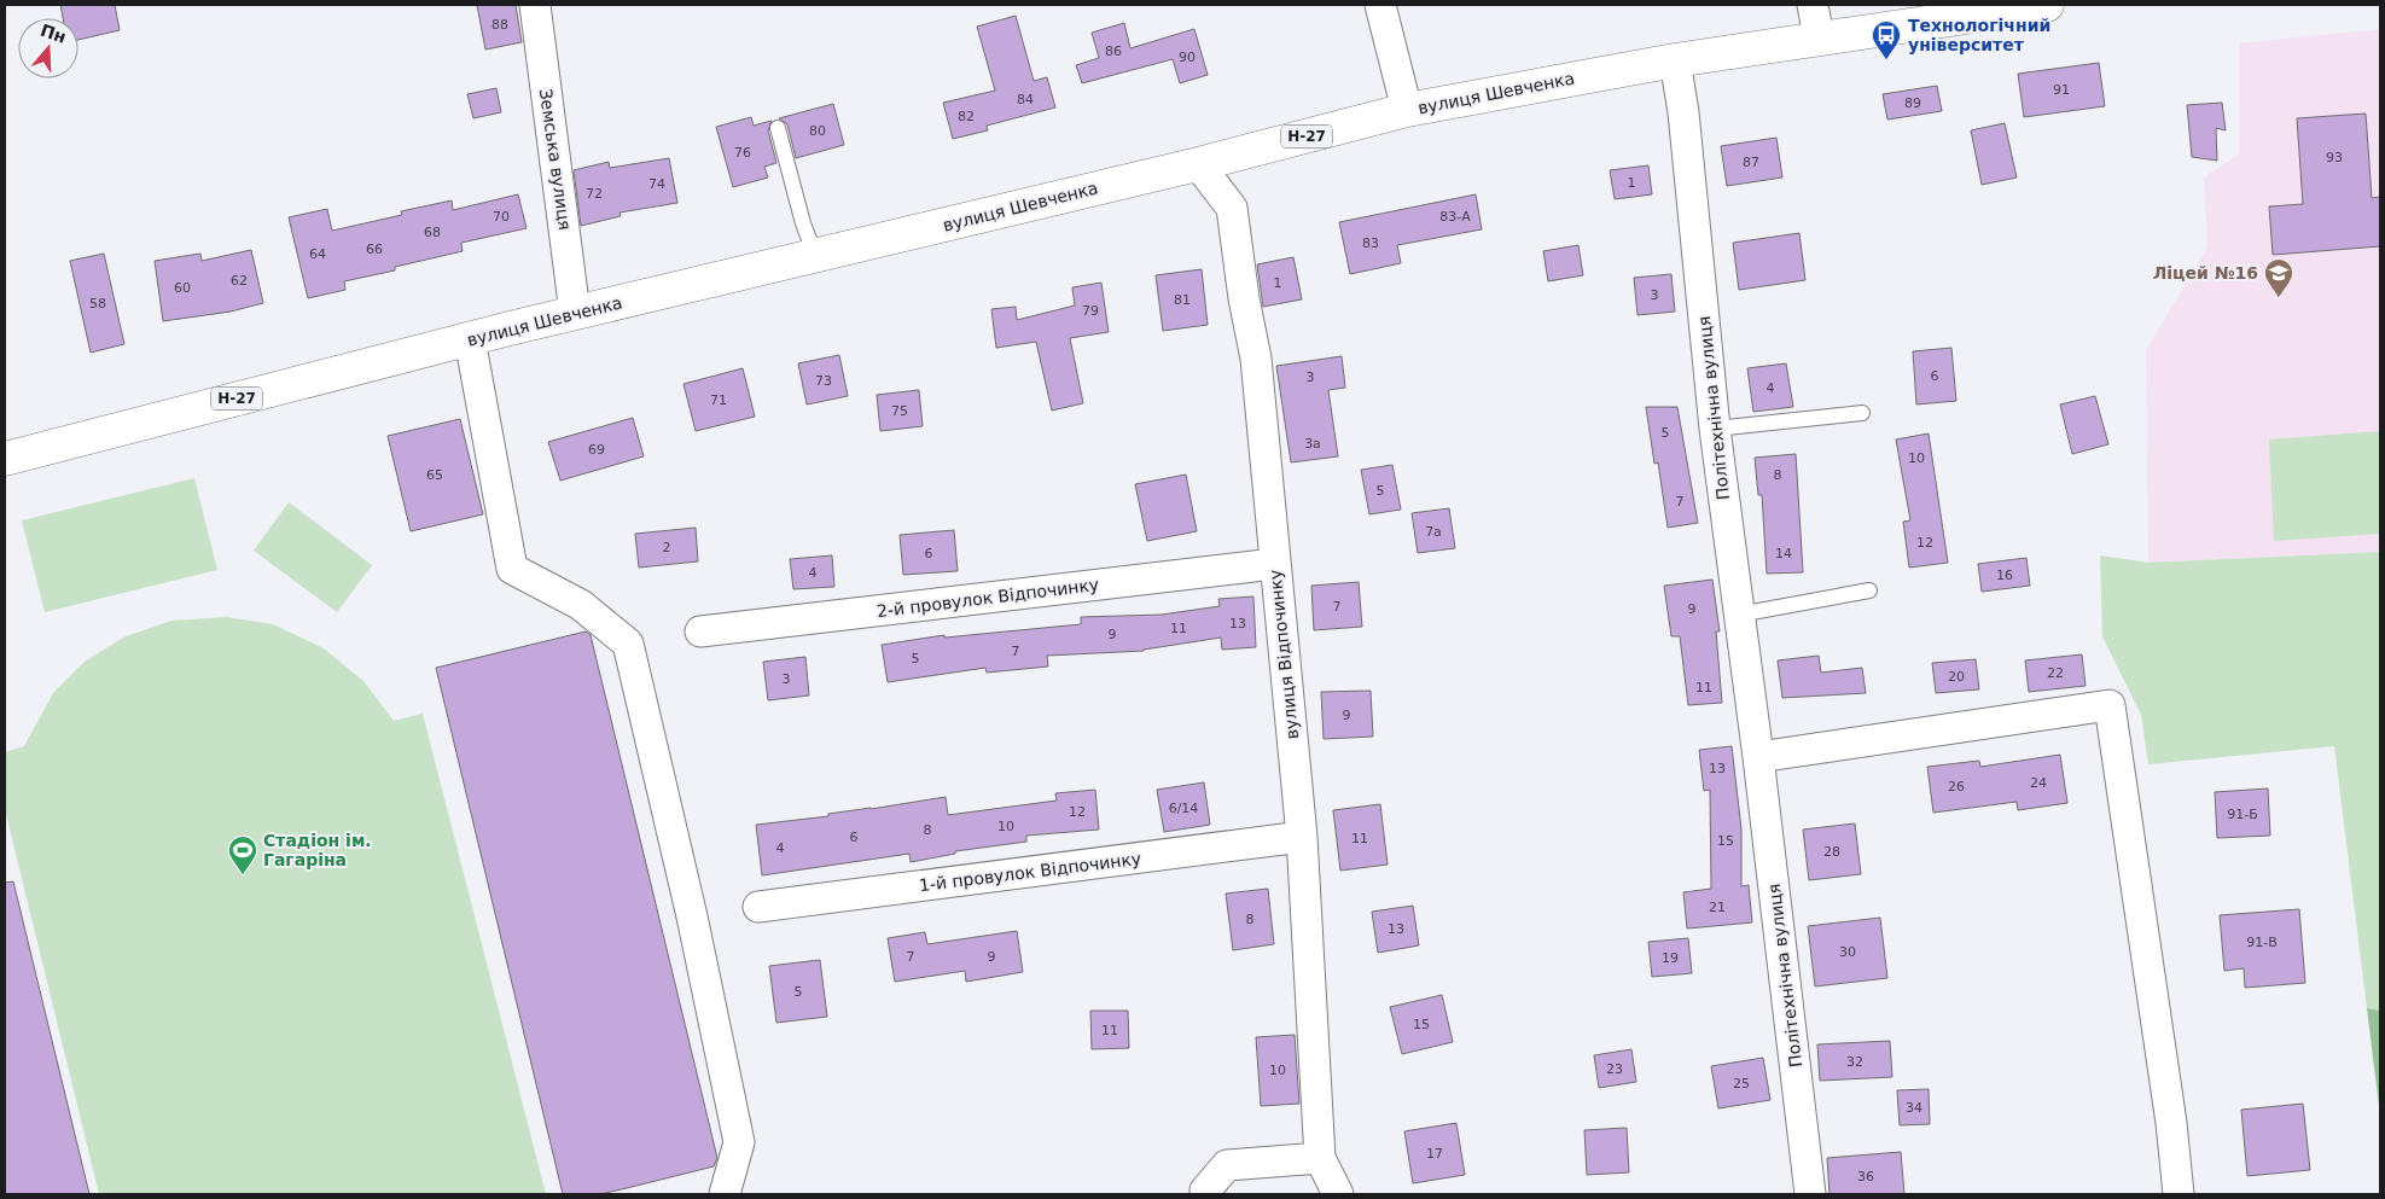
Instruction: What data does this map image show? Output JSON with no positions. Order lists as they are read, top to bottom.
{
  "streets": {
    "main road": ["вулиця Шевченка", "Н-27"],
    "street": [
      "Земська вулиця",
      "Політехнічна вулиця",
      "2-й провулок Відпочинку",
      "вулиця Відпочинку",
      "1-й провулок Відпочинку"
    ]
  },
  "crossings": [
    ["вулиця Шевченка", "Земська вулиця"],
    ["вулиця Шевченка", "Політехнічна вулиця"],
    ["вулиця Шевченка", "вулиця Відпочинку"],
    ["2-й провулок Відпочинку", "вулиця Відпочинку"],
    ["вулиця Відпочинку", "1-й провулок Відпочинку"]
  ],
  "places": {
    "bus stop": ["Технологічний університет"],
    "school or university": ["Ліцей №16"],
    "sports": ["Стадіон ім. Гагаріна"]
  },
  "house_numbers": [
    "88",
    "86",
    "90",
    "91",
    "84",
    "89",
    "82",
    "80",
    "76",
    "93",
    "87",
    "1",
    "74",
    "72",
    "70",
    "83-А",
    "68",
    "83",
    "66",
    "64",
    "62",
    "1",
    "60",
    "3",
    "81",
    "58",
    "79",
    "6",
    "3",
    "73",
    "4",
    "71",
    "75",
    "5",
    "3а",
    "69",
    "10",
    "65",
    "8",
    "5",
    "7",
    "7а",
    "12",
    "2",
    "6",
    "14",
    "4",
    "16",
    "7",
    "9",
    "13",
    "11",
    "9",
    "7",
    "5",
    "22",
    "20",
    "3",
    "11",
    "9",
    "13",
    "24",
    "26",
    "6/14",
    "12",
    "91-Б",
    "10",
    "8",
    "6",
    "11",
    "15",
    "4",
    "28",
    "21",
    "8",
    "13",
    "91-В",
    "30",
    "7",
    "9",
    "19",
    "5",
    "15",
    "11",
    "32",
    "23",
    "10",
    "25",
    "34",
    "17",
    "36"
  ],
  "north": "top"
}
